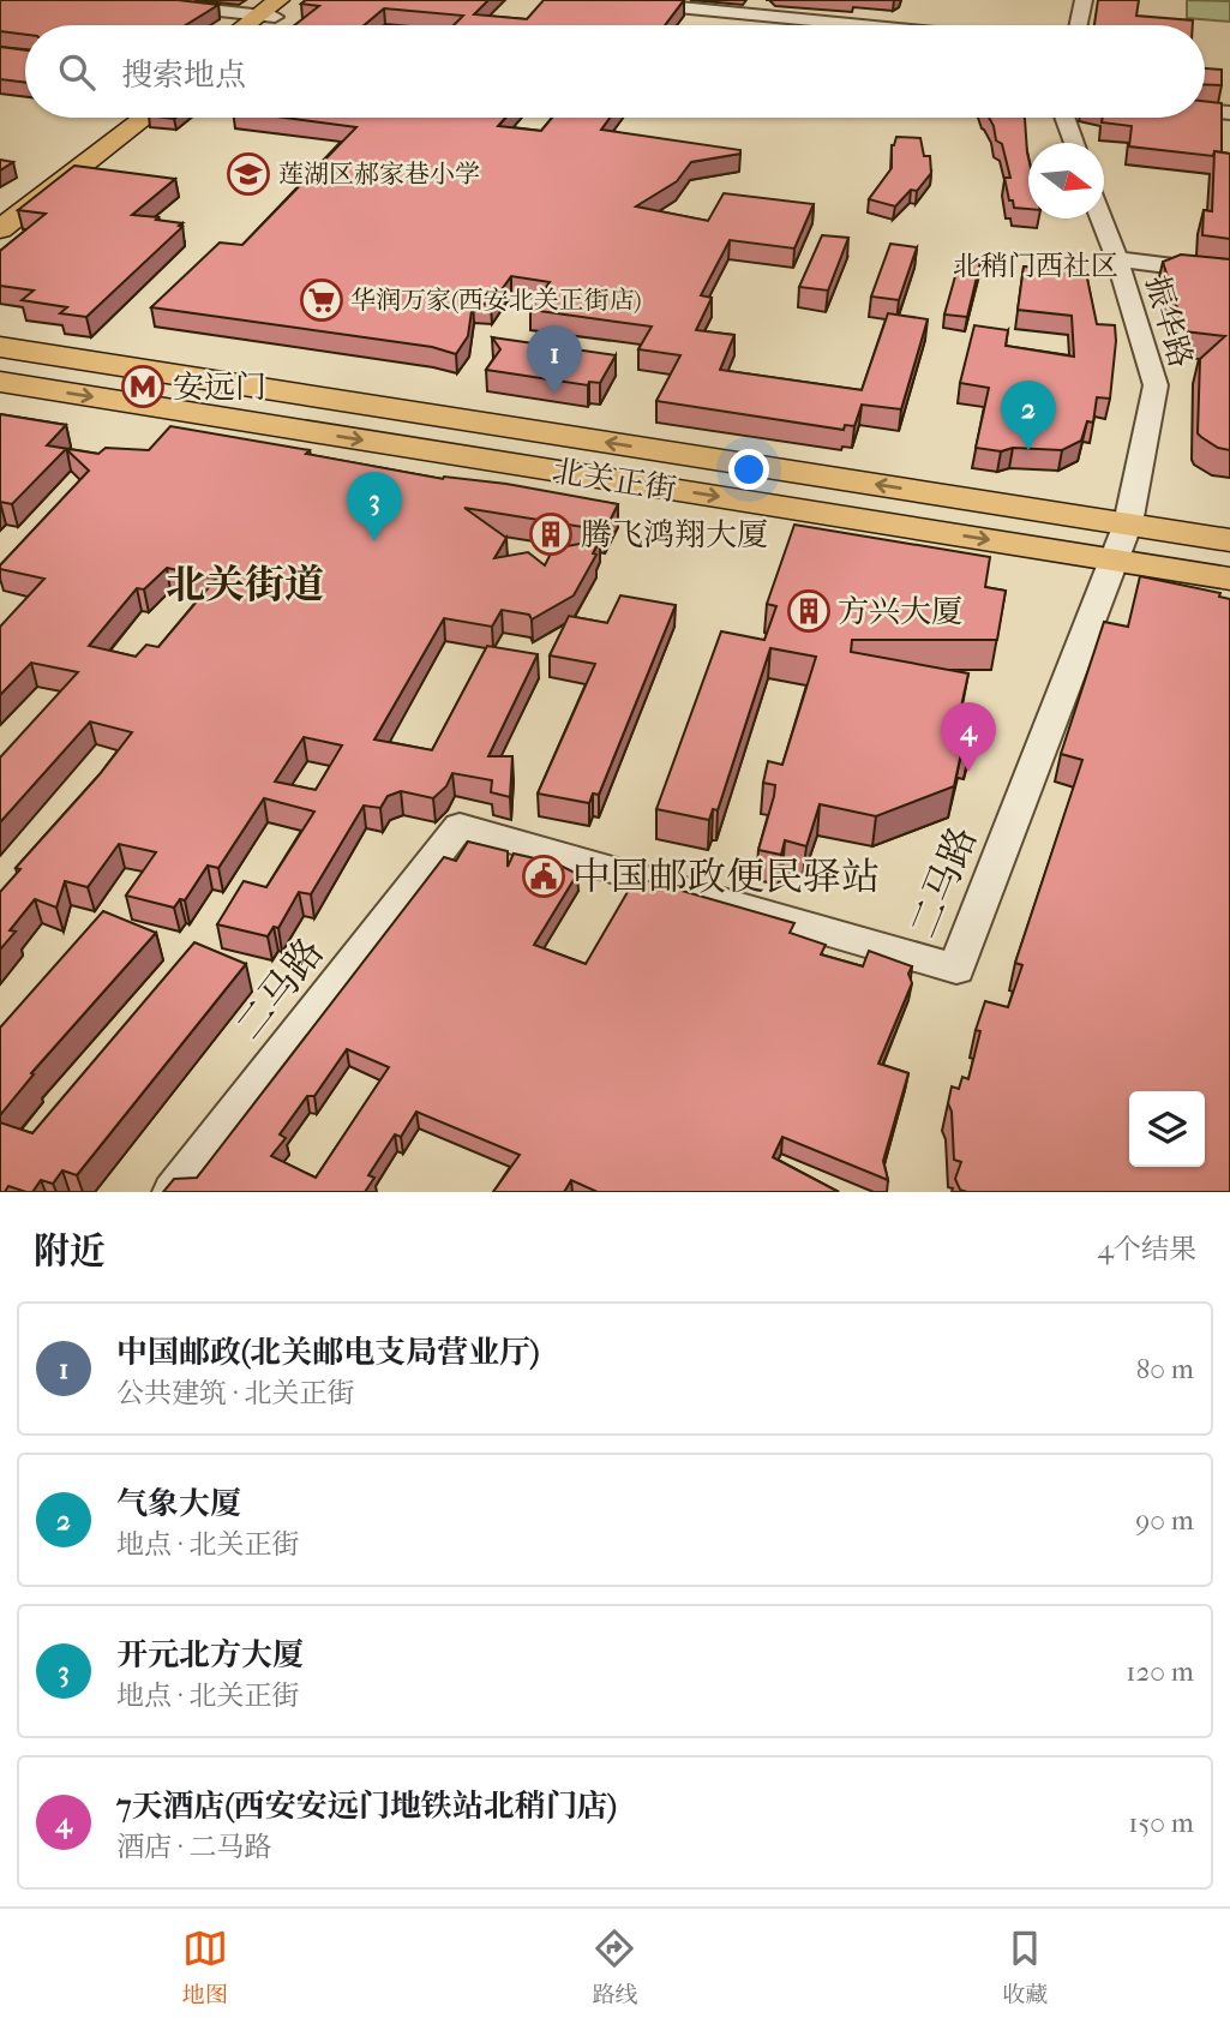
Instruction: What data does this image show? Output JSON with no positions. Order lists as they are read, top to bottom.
{
  "streets": {
    "main road": ["北关正街"],
    "street": ["振华路", "二马路"]
  },
  "crossings": [
    ["振华路", "北关正街"],
    ["振华路", "二马路"],
    ["北关正街", "二马路"]
  ],
  "districts": ["北稍门西社区", "北关街道"],
  "places": {
    "school or university": ["莲湖区郝家巷小学"],
    "supermarket": ["华润万家(西安北关正街店)"],
    "metro station": ["安远门"],
    "building": ["腾飞鸿翔大厦", "方兴大厦"],
    "public building": ["中国邮政便民驿站"]
  },
  "north": "right",
  "page": {
    "search": "搜索地点",
    "pins": [
      "1",
      "2",
      "3",
      "4"
    ],
    "heading": ["附近", "4个结果"],
    "list": [
      {
        "mark": "1",
        "name": "中国邮政(北关邮电支局营业厅)",
        "note": "公共建筑 · 北关正街",
        "value": "80 m"
      },
      {
        "mark": "2",
        "name": "气象大厦",
        "note": "地点 · 北关正街",
        "value": "90 m"
      },
      {
        "mark": "3",
        "name": "开元北方大厦",
        "note": "地点 · 北关正街",
        "value": "120 m"
      },
      {
        "mark": "4",
        "name": "7天酒店(西安安远门地铁站北稍门店)",
        "note": "酒店 · 二马路",
        "value": "150 m"
      }
    ],
    "nav": ["地图", "路线", "收藏"]
  }
}
